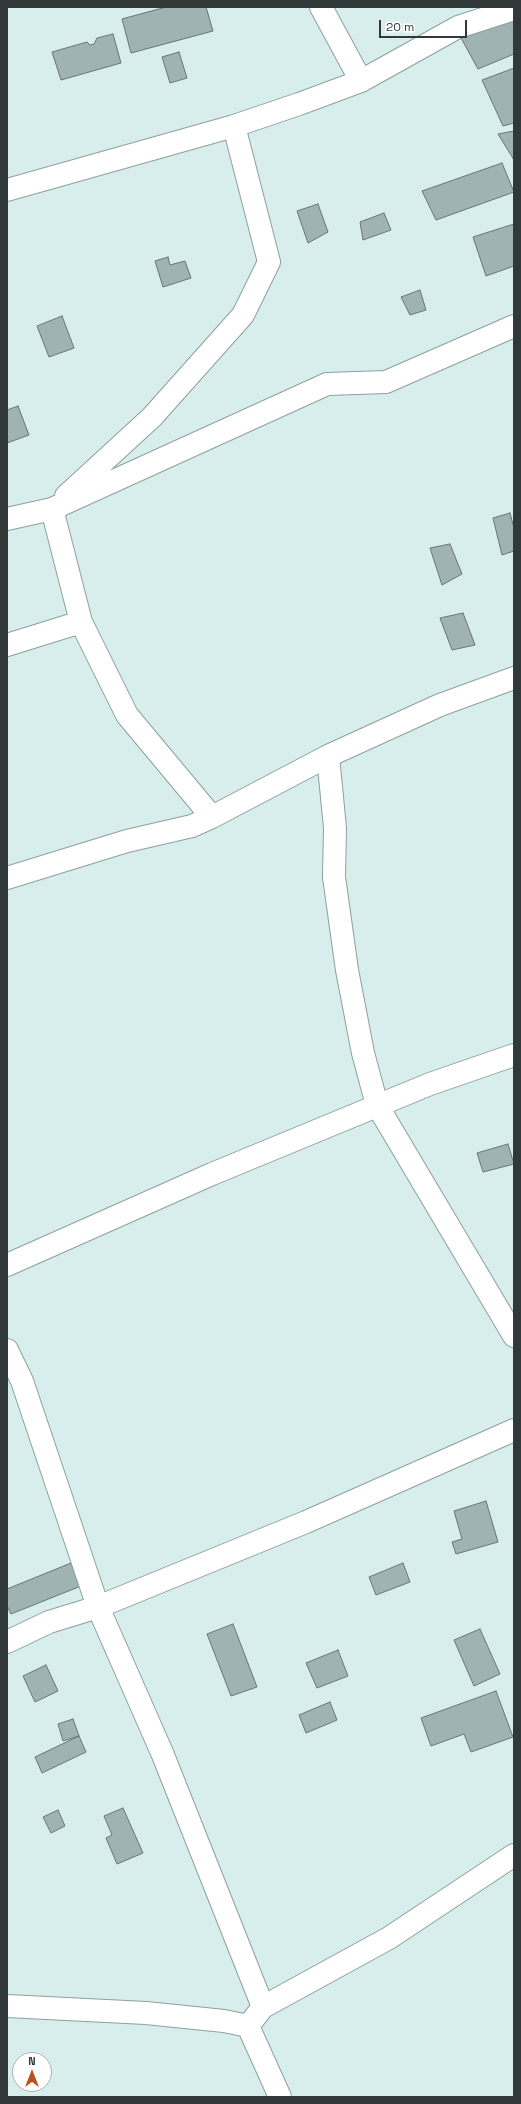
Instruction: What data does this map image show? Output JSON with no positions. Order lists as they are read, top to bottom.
{
  "scale_bar": "20 m",
  "north": "top"
}
